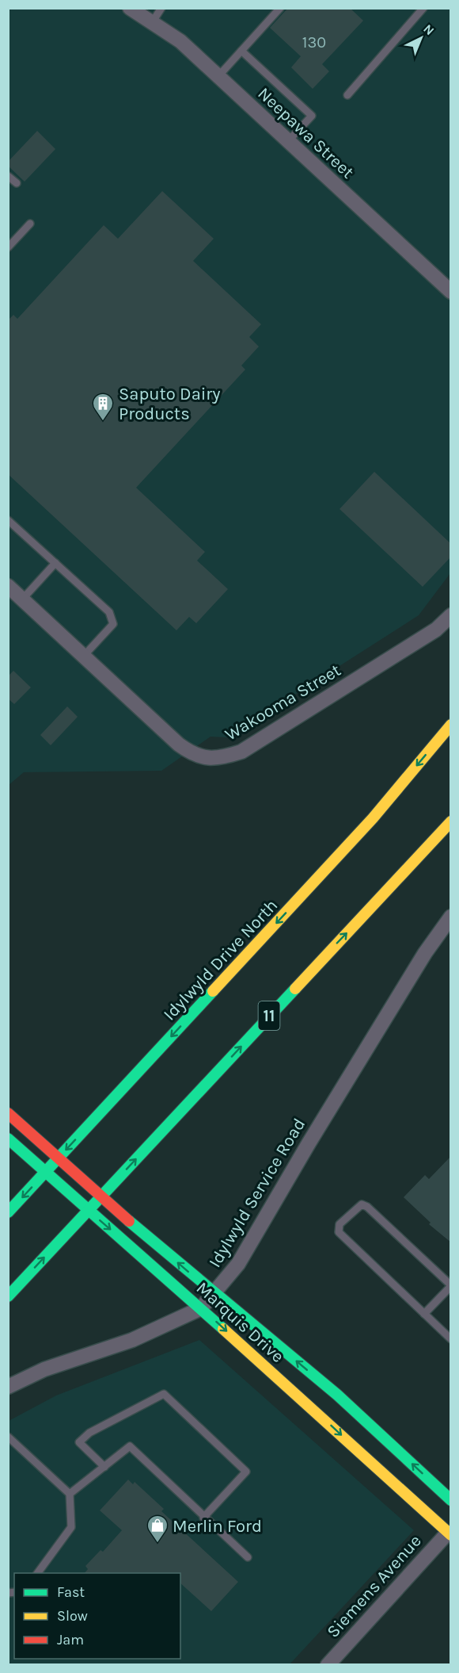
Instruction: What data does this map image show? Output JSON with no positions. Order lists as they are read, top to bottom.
{
  "streets": {
    "main road": ["Idylwyld Drive North", "11", "Marquis Drive"],
    "street": [
      "Neepawa Street",
      "Wakooma Street",
      "Idylwyld Service Road",
      "Siemens Avenue"
    ]
  },
  "crossings": [
    ["Idylwyld Drive North", "Marquis Drive"],
    ["11", "Marquis Drive"],
    ["Idylwyld Service Road", "Marquis Drive"],
    ["Marquis Drive", "Siemens Avenue"]
  ],
  "places": {
    "building": ["Saputo Dairy Products"],
    "shop": ["Merlin Ford"]
  },
  "house_numbers": ["130"],
  "legend": ["Fast", "Slow", "Jam"],
  "north": "top right"
}
